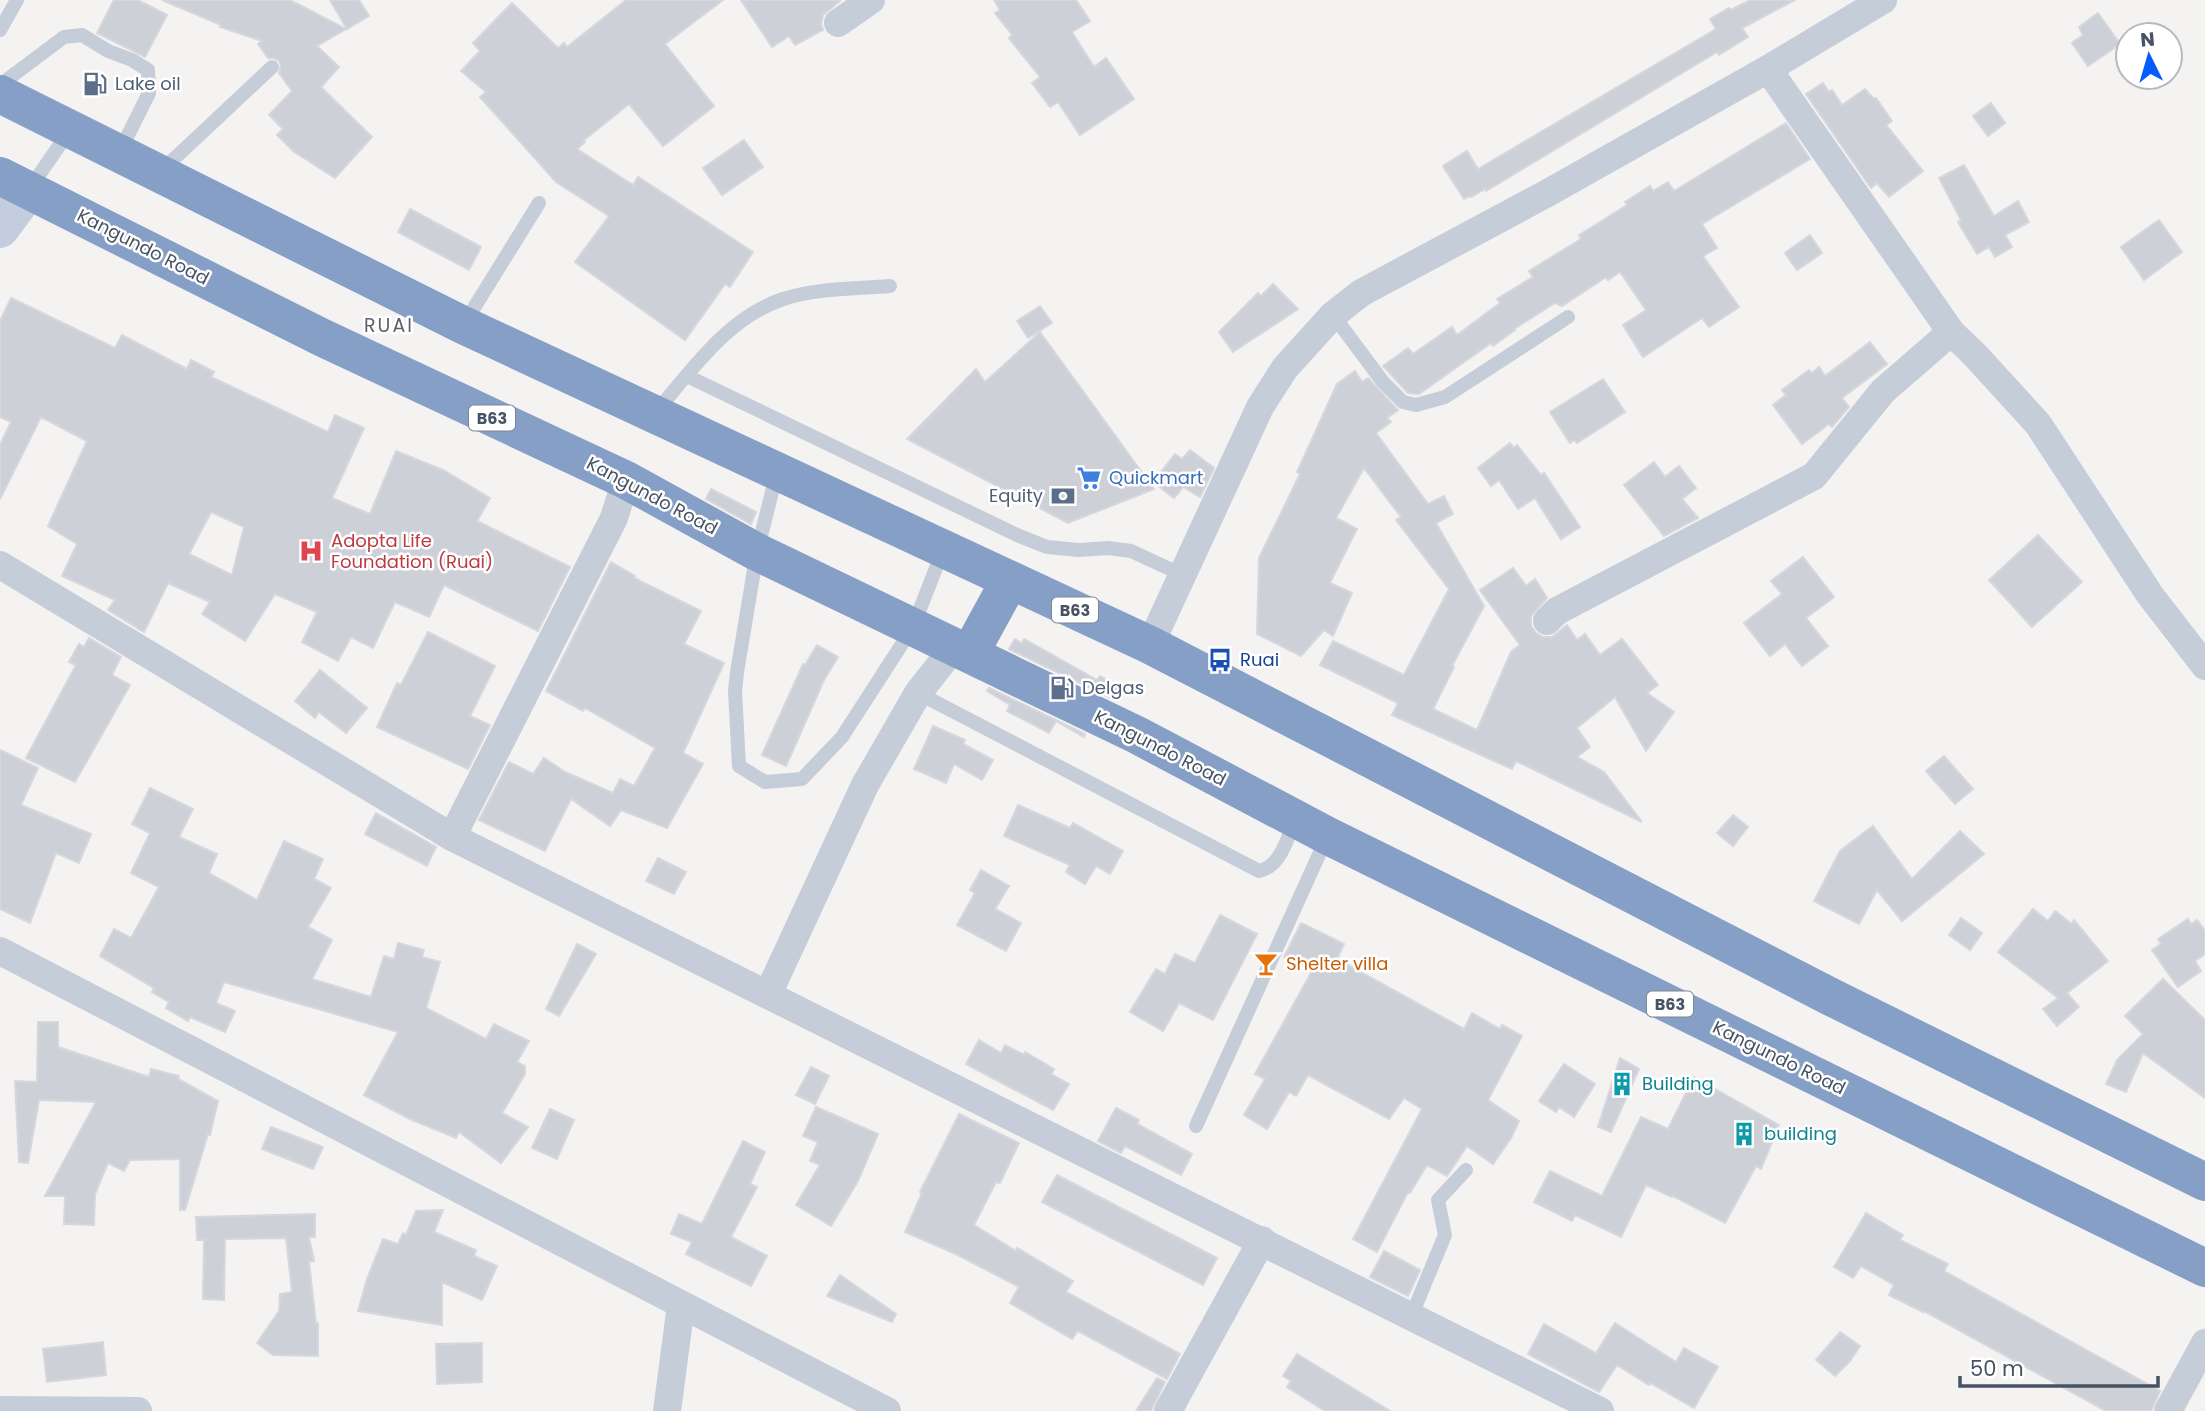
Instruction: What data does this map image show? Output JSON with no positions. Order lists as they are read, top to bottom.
{
  "streets": {
    "highway": ["Kangundo Road", "B63"]
  },
  "districts": ["RUAI"],
  "places": {
    "fuel station": ["Lake oil", "Delgas"],
    "supermarket": ["Quickmart"],
    "bank": ["Equity"],
    "hospital": ["Adopta Life Foundation (Ruai)"],
    "bus stop": ["Ruai"],
    "bar": ["Shelter villa"],
    "building": ["Building", "building"]
  },
  "scale_bar": "50 m",
  "north": "top"
}
